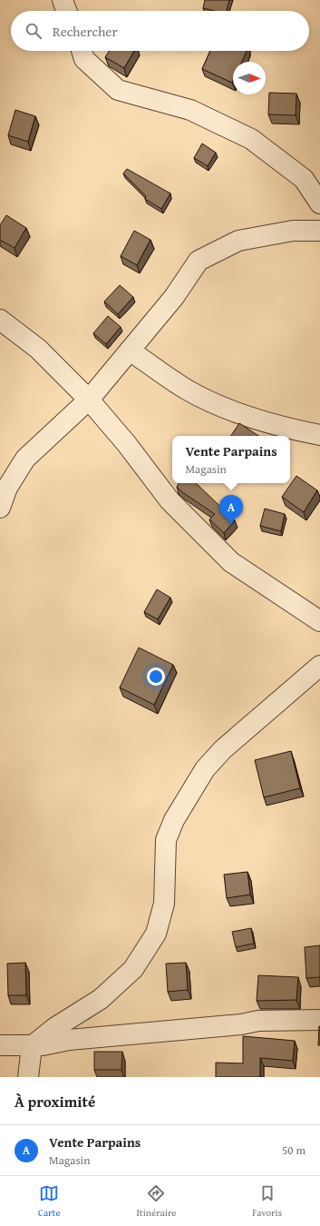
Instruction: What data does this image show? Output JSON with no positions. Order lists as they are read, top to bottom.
{
  "north": "right",
  "page": {
    "search": "Rechercher",
    "popup": ["Vente Parpains", "Magasin"],
    "pins": "A",
    "heading": "À proximité",
    "list": [
      {
        "mark": "A",
        "name": "Vente Parpains",
        "note": "Magasin",
        "value": "50 m"
      }
    ],
    "nav": ["Carte", "Itinéraire", "Favoris"]
  }
}
